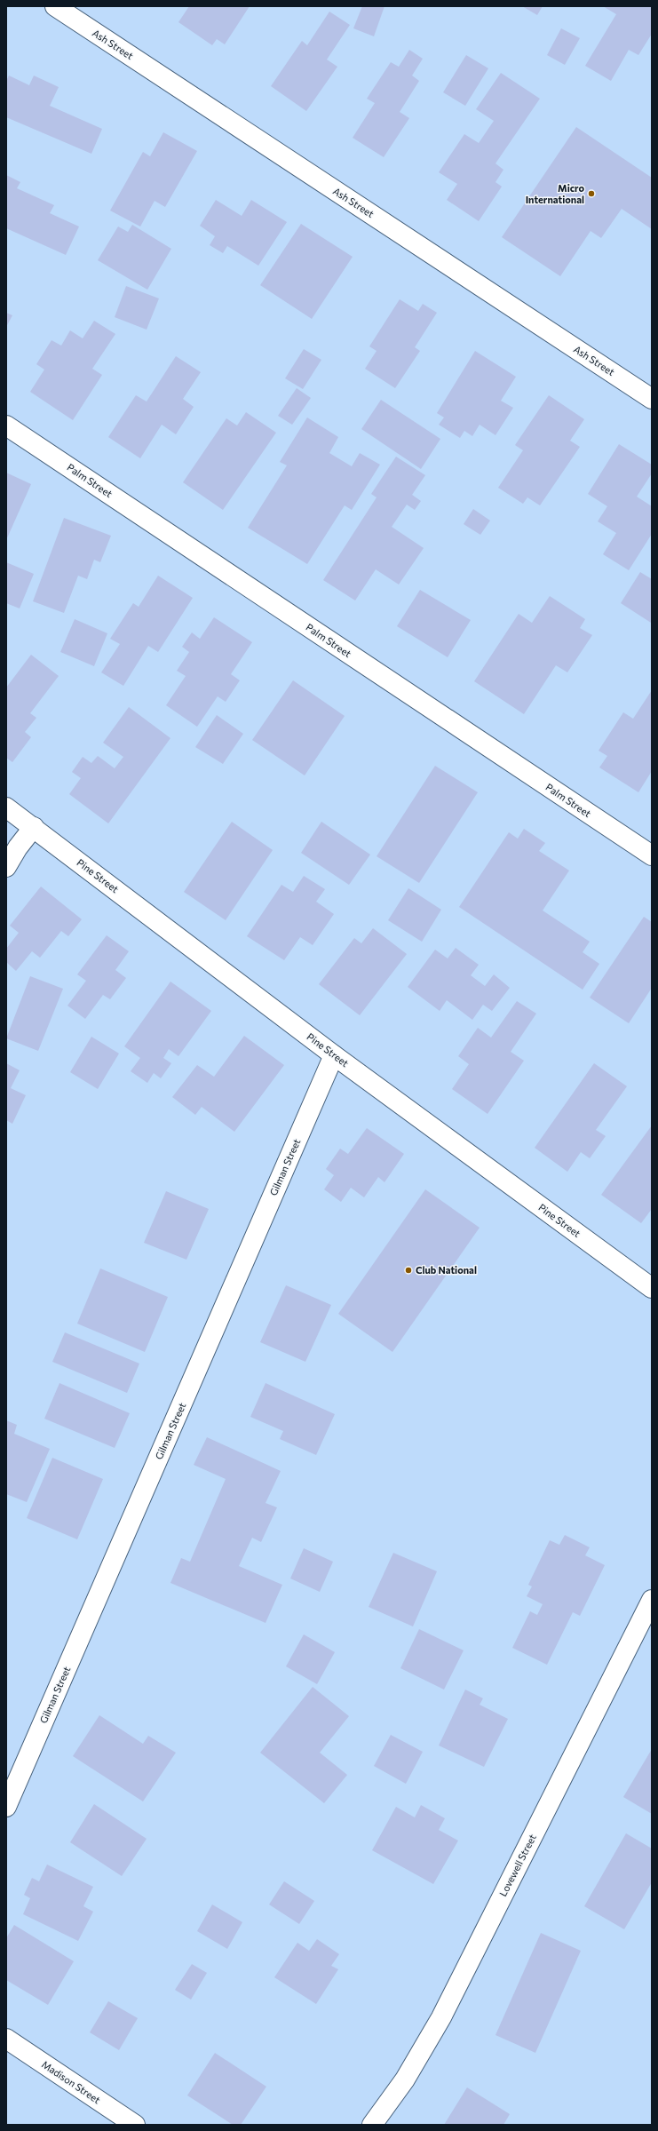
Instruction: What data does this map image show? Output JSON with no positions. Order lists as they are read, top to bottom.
{
  "streets": {
    "street": [
      "Ash Street",
      "Palm Street",
      "Pine Street",
      "Gilman Street",
      "Lovewell Street",
      "Madison Street"
    ]
  },
  "crossings": [
    ["Pine Street", "Gilman Street"]
  ],
  "places": ["Micro International", "Club National"]
}
